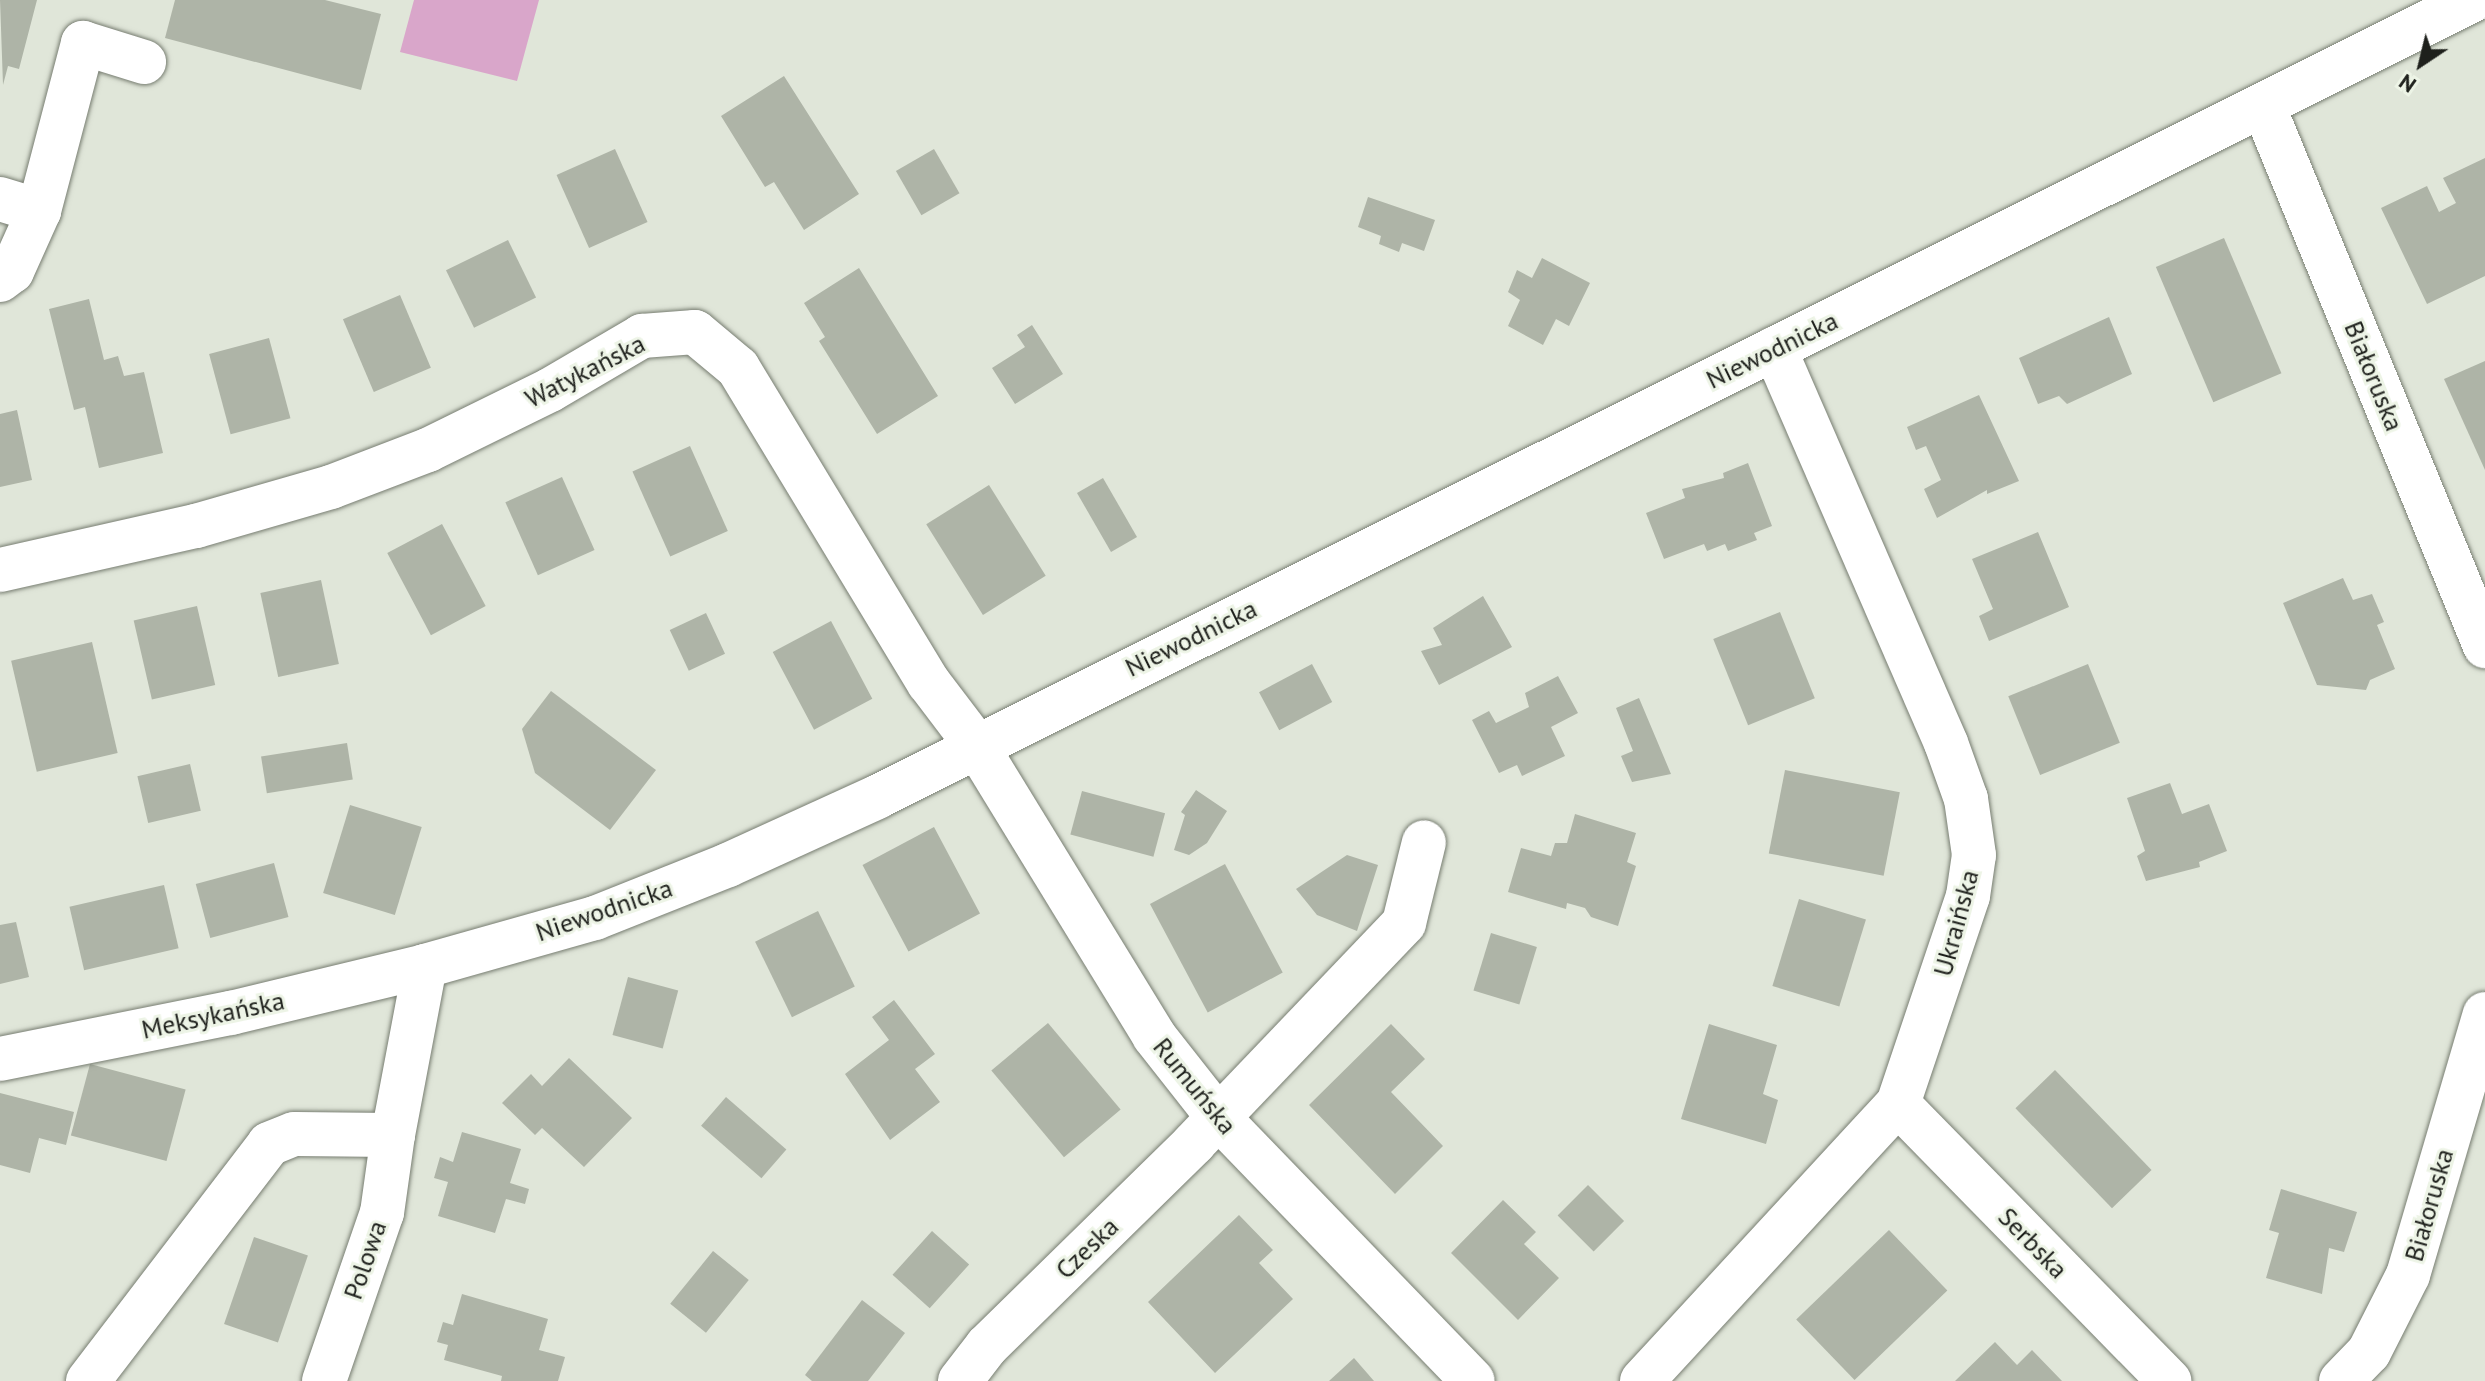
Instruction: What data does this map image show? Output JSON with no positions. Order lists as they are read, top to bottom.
{
  "streets": {
    "street": [
      "Niewodnicka",
      "Watykańska",
      "Białoruska",
      "Ukraińska",
      "Meksykańska",
      "Rumuńska",
      "Serbska",
      "Czeska",
      "Polowa"
    ]
  },
  "crossings": [
    ["Niewodnicka", "Watykańska"],
    ["Niewodnicka", "Białoruska"],
    ["Niewodnicka", "Ukraińska"],
    ["Niewodnicka", "Meksykańska"],
    ["Niewodnicka", "Rumuńska"],
    ["Watykańska", "Rumuńska"],
    ["Ukraińska", "Serbska"],
    ["Rumuńska", "Czeska"]
  ],
  "north": "bottom left"
}
